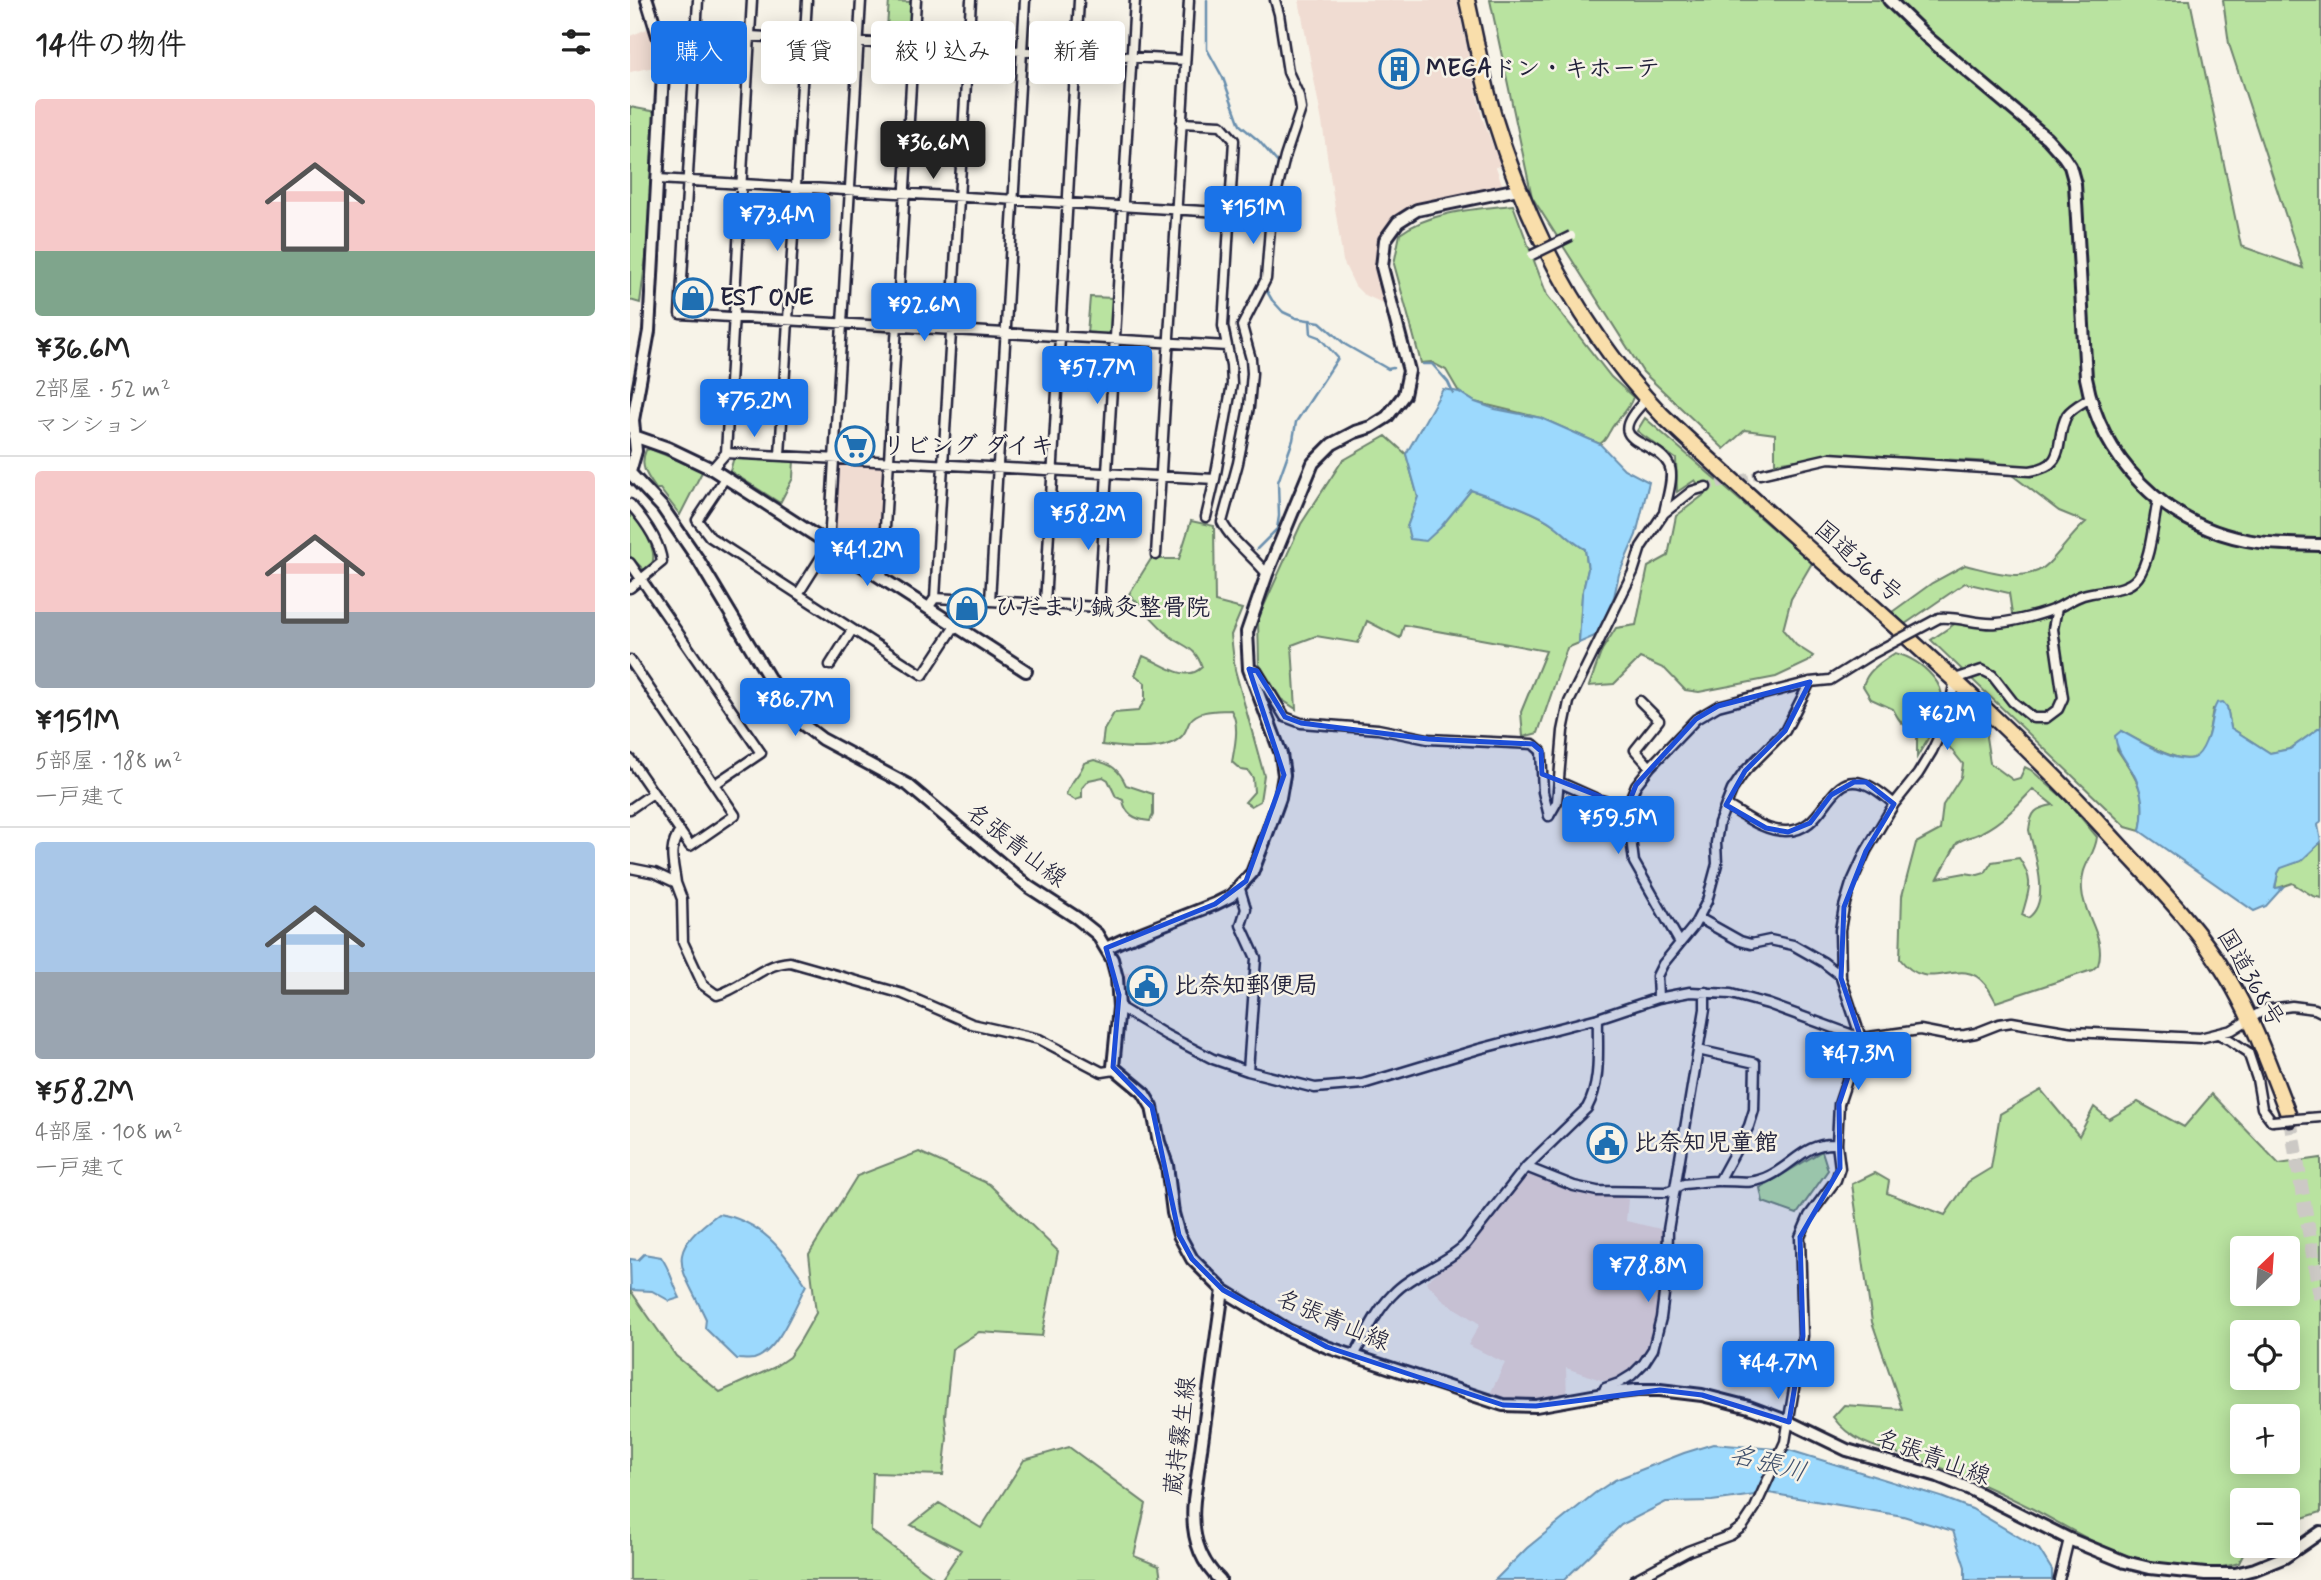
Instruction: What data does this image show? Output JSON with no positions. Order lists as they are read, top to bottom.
{
  "streets": {
    "highway": ["国道368号"],
    "main road": ["名張青山線", "蔵持霧生線"]
  },
  "crossings": [
    ["名張青山線", "蔵持霧生線"]
  ],
  "water": ["名張川"],
  "places": {
    "building": ["MEGAドン・キホーテ"],
    "shop": ["EST ONE", "ひだまり鍼灸整骨院"],
    "supermarket": ["リビング ダイキ"],
    "public building": ["比奈知郵便局", "比奈知児童館"]
  },
  "north": "top right",
  "page": {
    "heading": "14件の物件",
    "chip": [
      "購入",
      "賃貸",
      "絞り込み",
      "新着"
    ],
    "list": [
      {
        "name": "¥36.6M",
        "note": "2部屋 · 52 m² · マンション"
      },
      {
        "name": "¥151M",
        "note": "5部屋 · 188 m² · 一戸建て"
      },
      {
        "name": "¥58.2M",
        "note": "4部屋 · 108 m² · 一戸建て"
      }
    ],
    "price": [
      "¥36.6M",
      "¥151M",
      "¥73.4M",
      "¥92.6M",
      "¥57.7M",
      "¥75.2M",
      "¥58.2M",
      "¥41.2M",
      "¥86.7M",
      "¥62M",
      "¥59.5M",
      "¥47.3M",
      "¥78.8M",
      "¥44.7M"
    ],
    "map_buttons": ["+", "−"]
  }
}
